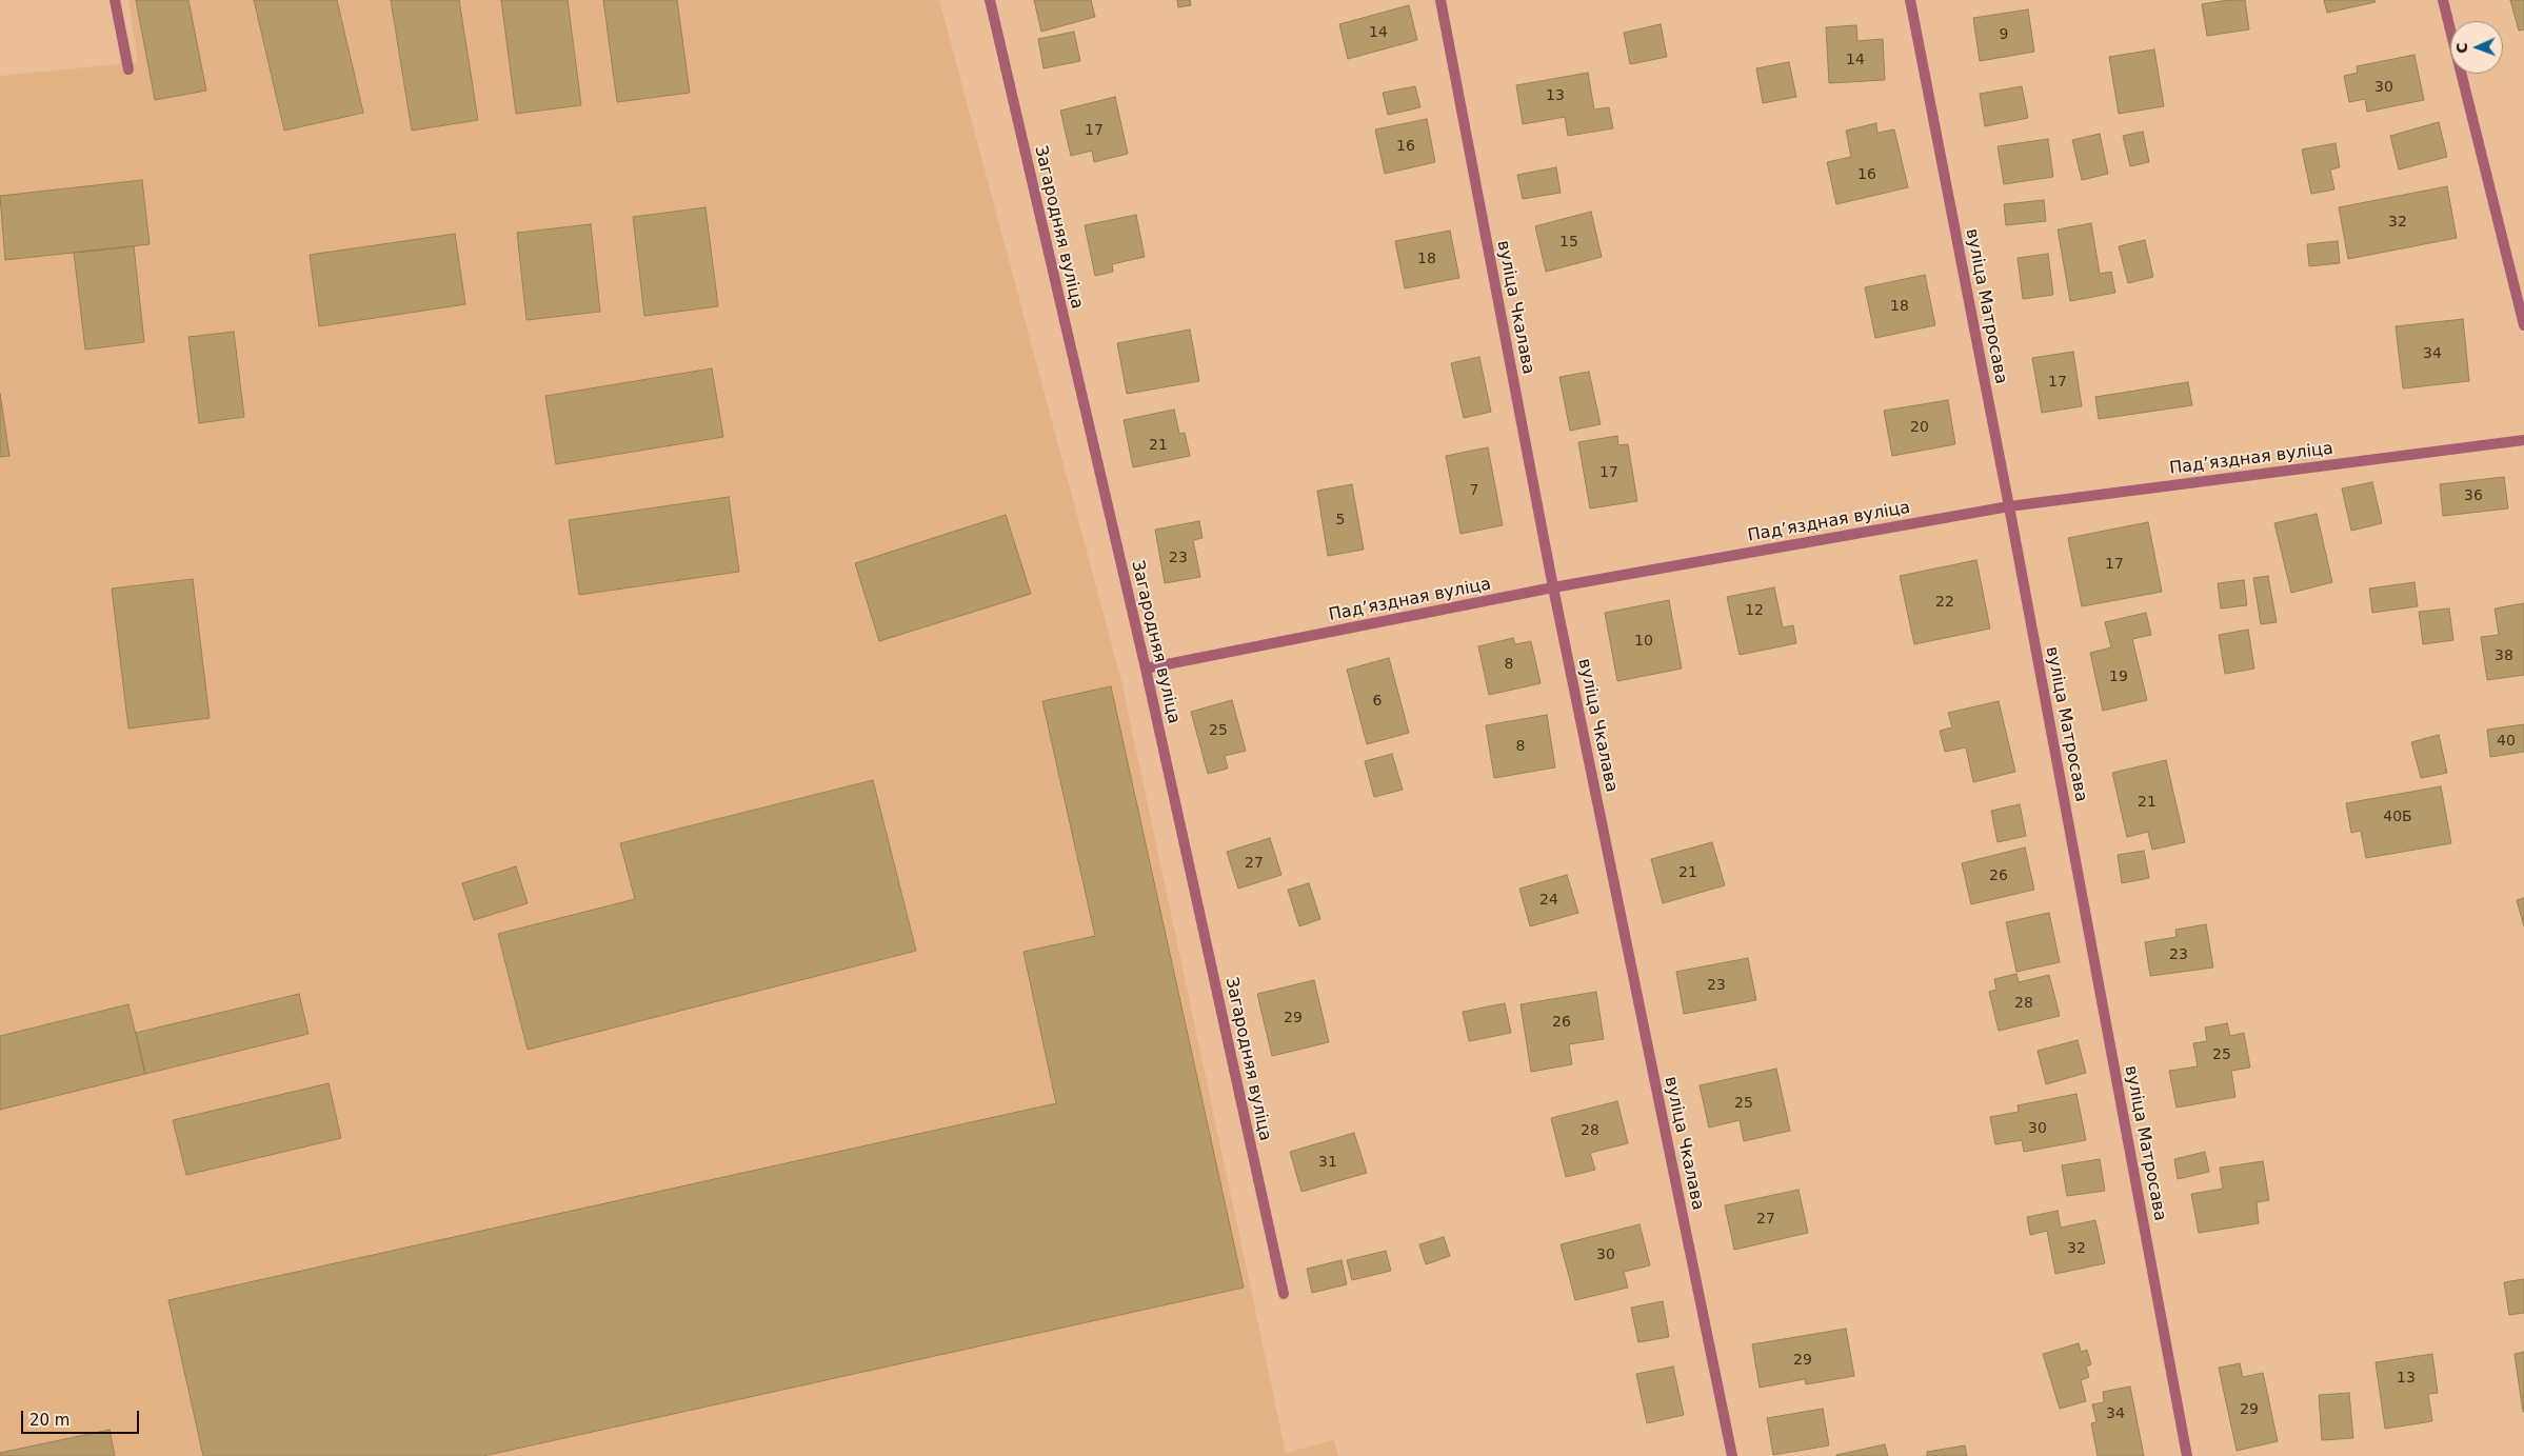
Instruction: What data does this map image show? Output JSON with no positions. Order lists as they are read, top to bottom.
{
  "streets": {
    "street": [
      "Загародняя вуліца",
      "вуліца Матросава",
      "вуліца Чкалава",
      "Падʼяздная вуліца"
    ]
  },
  "crossings": [
    ["Загародняя вуліца", "Падʼяздная вуліца"],
    ["вуліца Матросава", "Падʼяздная вуліца"],
    ["вуліца Чкалава", "Падʼяздная вуліца"]
  ],
  "house_numbers": [
    "14",
    "9",
    "14",
    "30",
    "13",
    "17",
    "16",
    "16",
    "32",
    "15",
    "18",
    "18",
    "34",
    "17",
    "20",
    "21",
    "17",
    "7",
    "36",
    "5",
    "23",
    "17",
    "22",
    "12",
    "10",
    "38",
    "8",
    "19",
    "6",
    "25",
    "40",
    "8",
    "21",
    "40Б",
    "27",
    "21",
    "26",
    "24",
    "23",
    "23",
    "28",
    "29",
    "26",
    "25",
    "25",
    "30",
    "28",
    "31",
    "27",
    "32",
    "30",
    "29",
    "13",
    "29",
    "34"
  ],
  "scale_bar": "20 m",
  "north": "left"
}
